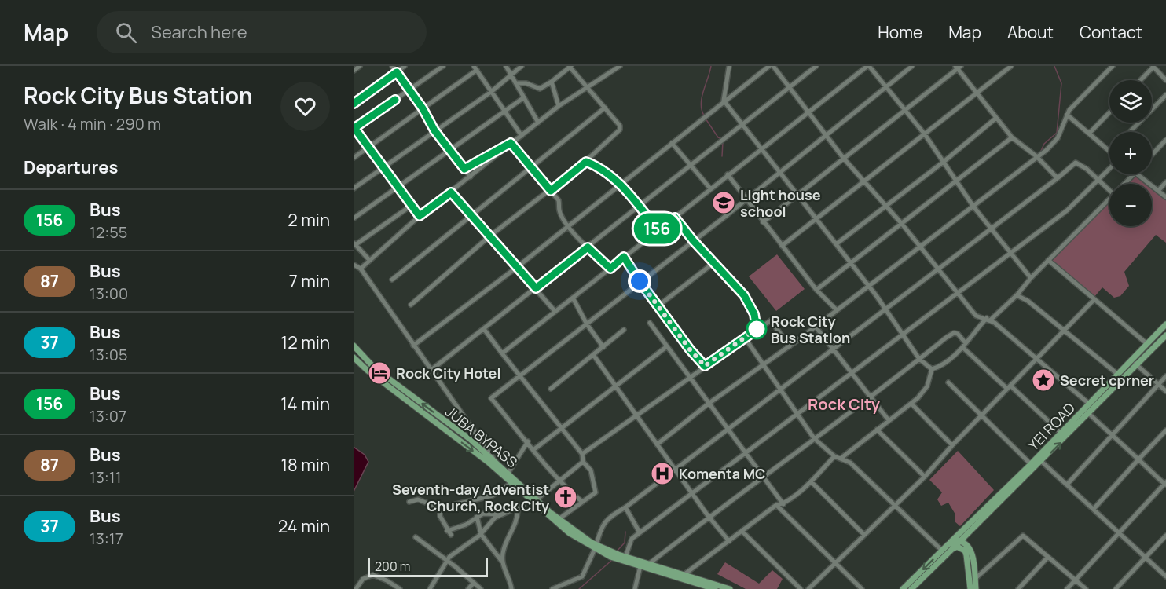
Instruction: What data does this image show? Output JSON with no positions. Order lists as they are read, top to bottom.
{
  "streets": {
    "main road": ["YEI ROAD", "JUBA BYPASS"]
  },
  "districts": ["Rock City"],
  "places": {
    "school or university": ["Light house school"],
    "other": ["Rock City Bus Station"],
    "hotel": ["Rock City Hotel"],
    "place": ["Secret cprner"],
    "hospital": ["Komenta MC"],
    "church": ["Seventh-day Adventist Church, Rock City"]
  },
  "lines": ["bus line 156"],
  "scale_bar": "200 m",
  "page": {
    "header": "Map",
    "search": "Search here",
    "nav": [
      "Home",
      "Map",
      "About",
      "Contact"
    ],
    "heading": [
      ["Rock City Bus Station", "Walk · 4 min · 290 m"],
      "Departures"
    ],
    "on_map": "156",
    "map_buttons": ["+", "−"],
    "list": [
      {
        "mark": "156",
        "name": "Bus",
        "note": "12:55",
        "value": "2 min"
      },
      {
        "mark": "87",
        "name": "Bus",
        "note": "13:00",
        "value": "7 min"
      },
      {
        "mark": "37",
        "name": "Bus",
        "note": "13:05",
        "value": "12 min"
      },
      {
        "mark": "156",
        "name": "Bus",
        "note": "13:07",
        "value": "14 min"
      },
      {
        "mark": "87",
        "name": "Bus",
        "note": "13:11",
        "value": "18 min"
      },
      {
        "mark": "37",
        "name": "Bus",
        "note": "13:17",
        "value": "24 min"
      }
    ],
    "scale": "200 m"
  }
}
